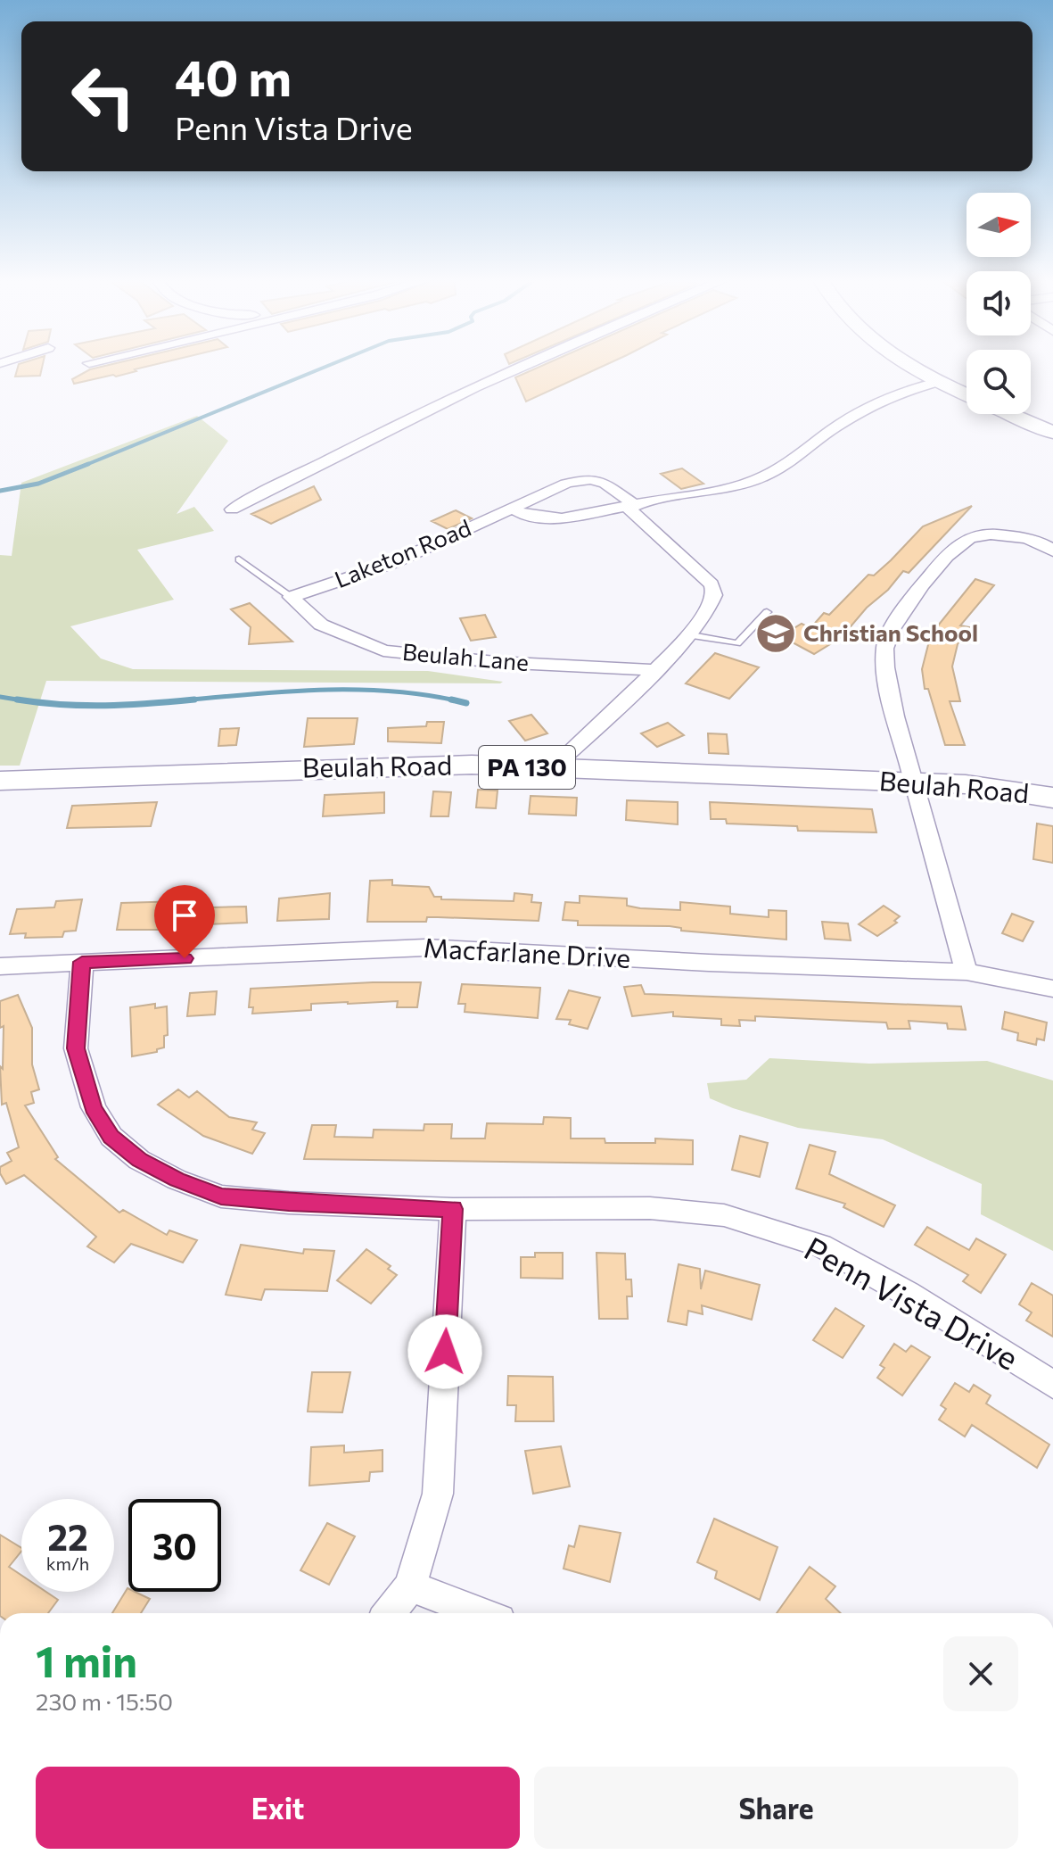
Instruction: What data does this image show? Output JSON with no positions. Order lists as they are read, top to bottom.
{
  "streets": {
    "main road": ["Beulah Road", "PA 130"],
    "street": [
      "Laketon Road",
      "Beulah Lane",
      "Macfarlane Drive",
      "Penn Vista Drive"
    ]
  },
  "crossings": [
    ["Laketon Road", "Beulah Lane"],
    ["Macfarlane Drive", "Penn Vista Drive"]
  ],
  "places": {
    "school or university": ["Christian School"]
  },
  "north": "right",
  "page": {
    "turn": ["40 m", "Penn Vista Drive"],
    "speed": "22 km/h",
    "limit": "30",
    "heading": ["1 min", "230 m · 15:50"],
    "buttons": ["Exit", "Share"]
  }
}
